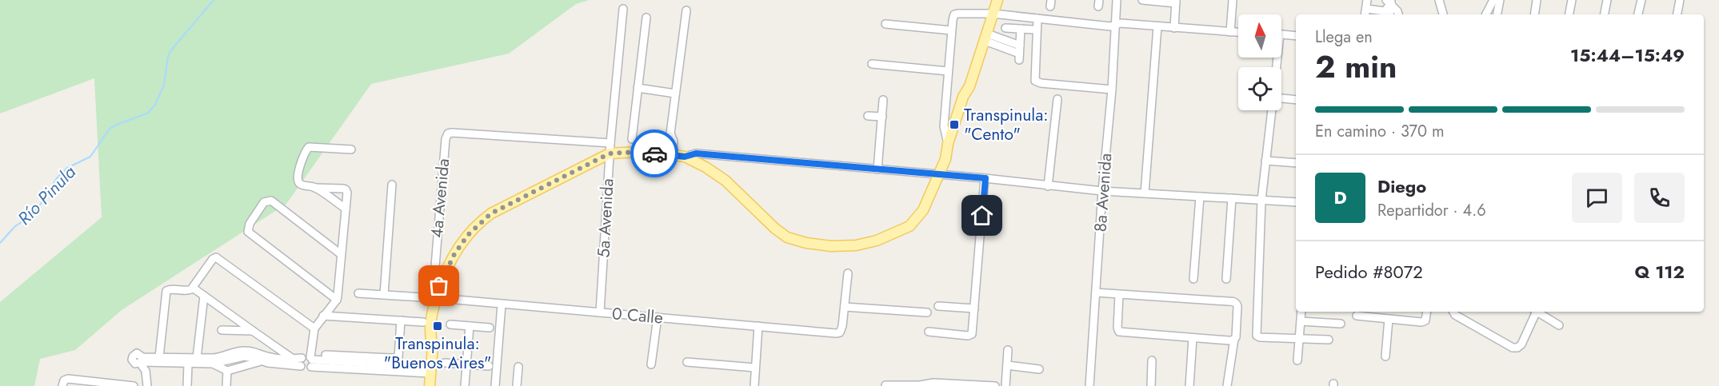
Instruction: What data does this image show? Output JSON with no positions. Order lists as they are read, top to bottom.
{
  "streets": {
    "main road": ["4a Avenida"],
    "street": ["8a Avenida", "5a Avenida", "0 Calle"]
  },
  "crossings": [
    ["4a Avenida", "5a Avenida"],
    ["4a Avenida", "0 Calle"],
    ["5a Avenida", "0 Calle"]
  ],
  "water": ["Río Pinula"],
  "places": {
    "transit": ["Transpinula: \"Cento\"", "Transpinula: \"Buenos Aires\""]
  },
  "north": "top",
  "page": {
    "heading": ["2 min", "Llega en", "15:44–15:49"],
    "panel": [
      "Diego",
      "Repartidor · 4.6",
      "Pedido #8072",
      "Q 112"
    ],
    "bar": "En camino · 370 m",
    "round": "D"
  }
}
